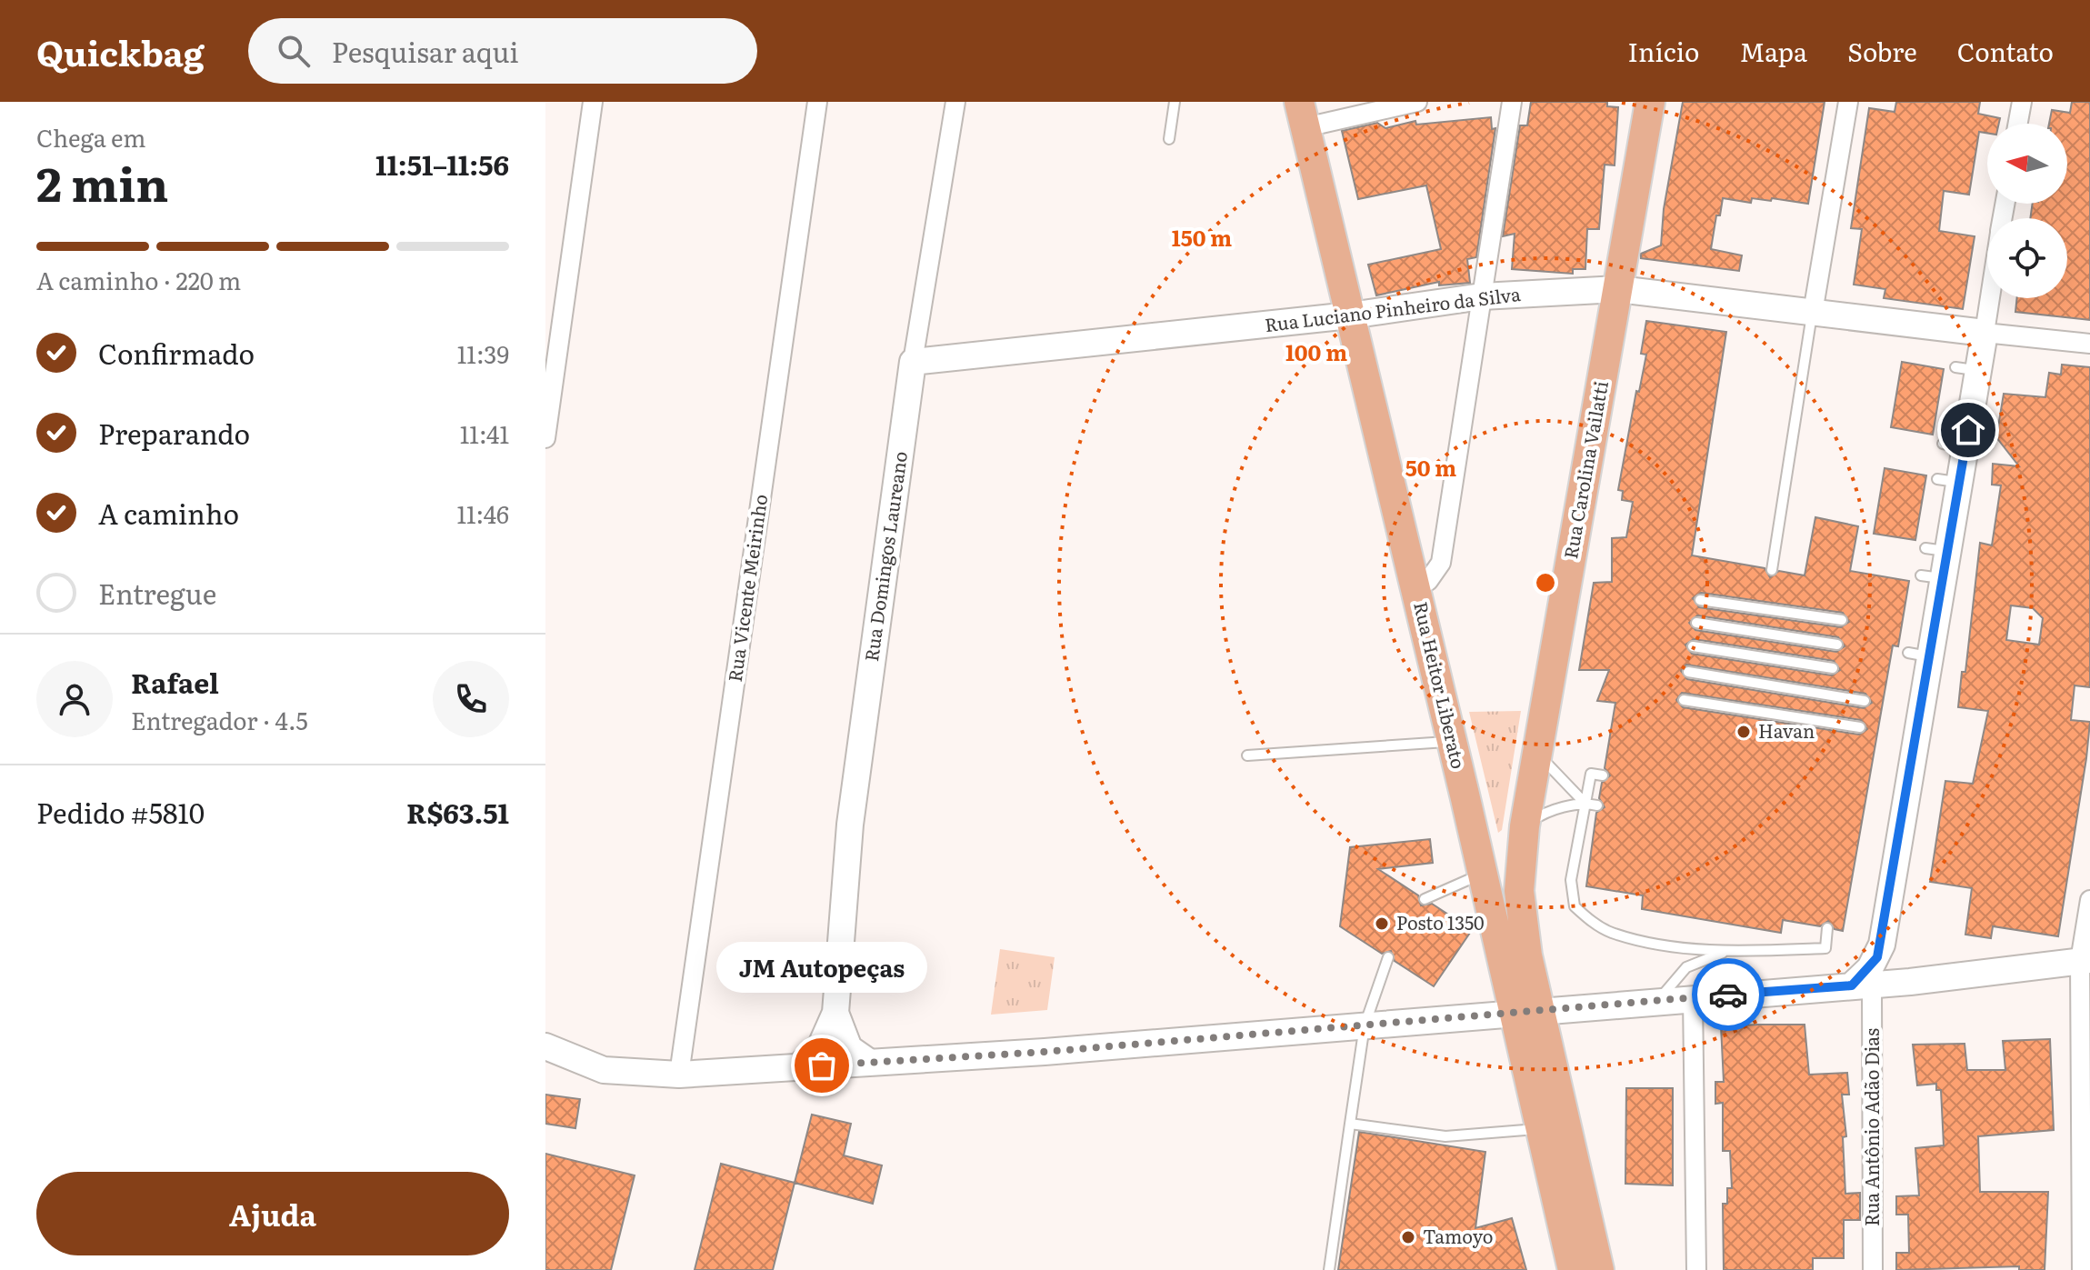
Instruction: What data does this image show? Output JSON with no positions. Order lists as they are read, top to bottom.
{
  "streets": {
    "main road": [
      "Rua Luciano Pinheiro da Silva",
      "Rua Carolina Vailatti",
      "Rua Domingos Laureano",
      "Rua Heitor Liberato"
    ],
    "street": ["Rua Vicente Meirinho", "Rua Antônio Adão Dias"]
  },
  "crossings": [
    ["Rua Luciano Pinheiro da Silva", "Rua Carolina Vailatti"],
    ["Rua Luciano Pinheiro da Silva", "Rua Domingos Laureano"],
    ["Rua Luciano Pinheiro da Silva", "Rua Heitor Liberato"],
    ["Rua Carolina Vailatti", "Rua Heitor Liberato"]
  ],
  "places": [
    "Havan",
    "Posto 1350",
    "JM Autopeças",
    "Tamoyo"
  ],
  "north": "left",
  "page": {
    "header": "Quickbag",
    "search": "Pesquisar aqui",
    "nav": [
      "Início",
      "Mapa",
      "Sobre",
      "Contato"
    ],
    "heading": ["2 min", "Chega em", "11:51–11:56"],
    "panel": [
      "Rafael",
      "Entregador · 4.5",
      "Pedido #5810",
      "R$63.51"
    ],
    "bar": "A caminho · 220 m",
    "list": [
      ["Confirmado", "11:39"],
      ["Preparando", "11:41"],
      ["A caminho", "11:46"],
      "Entregue"
    ],
    "bubble": "JM Autopeças",
    "buttons": "Ajuda"
  },
  "rings": ["150 m", "100 m", "50 m"]
}
